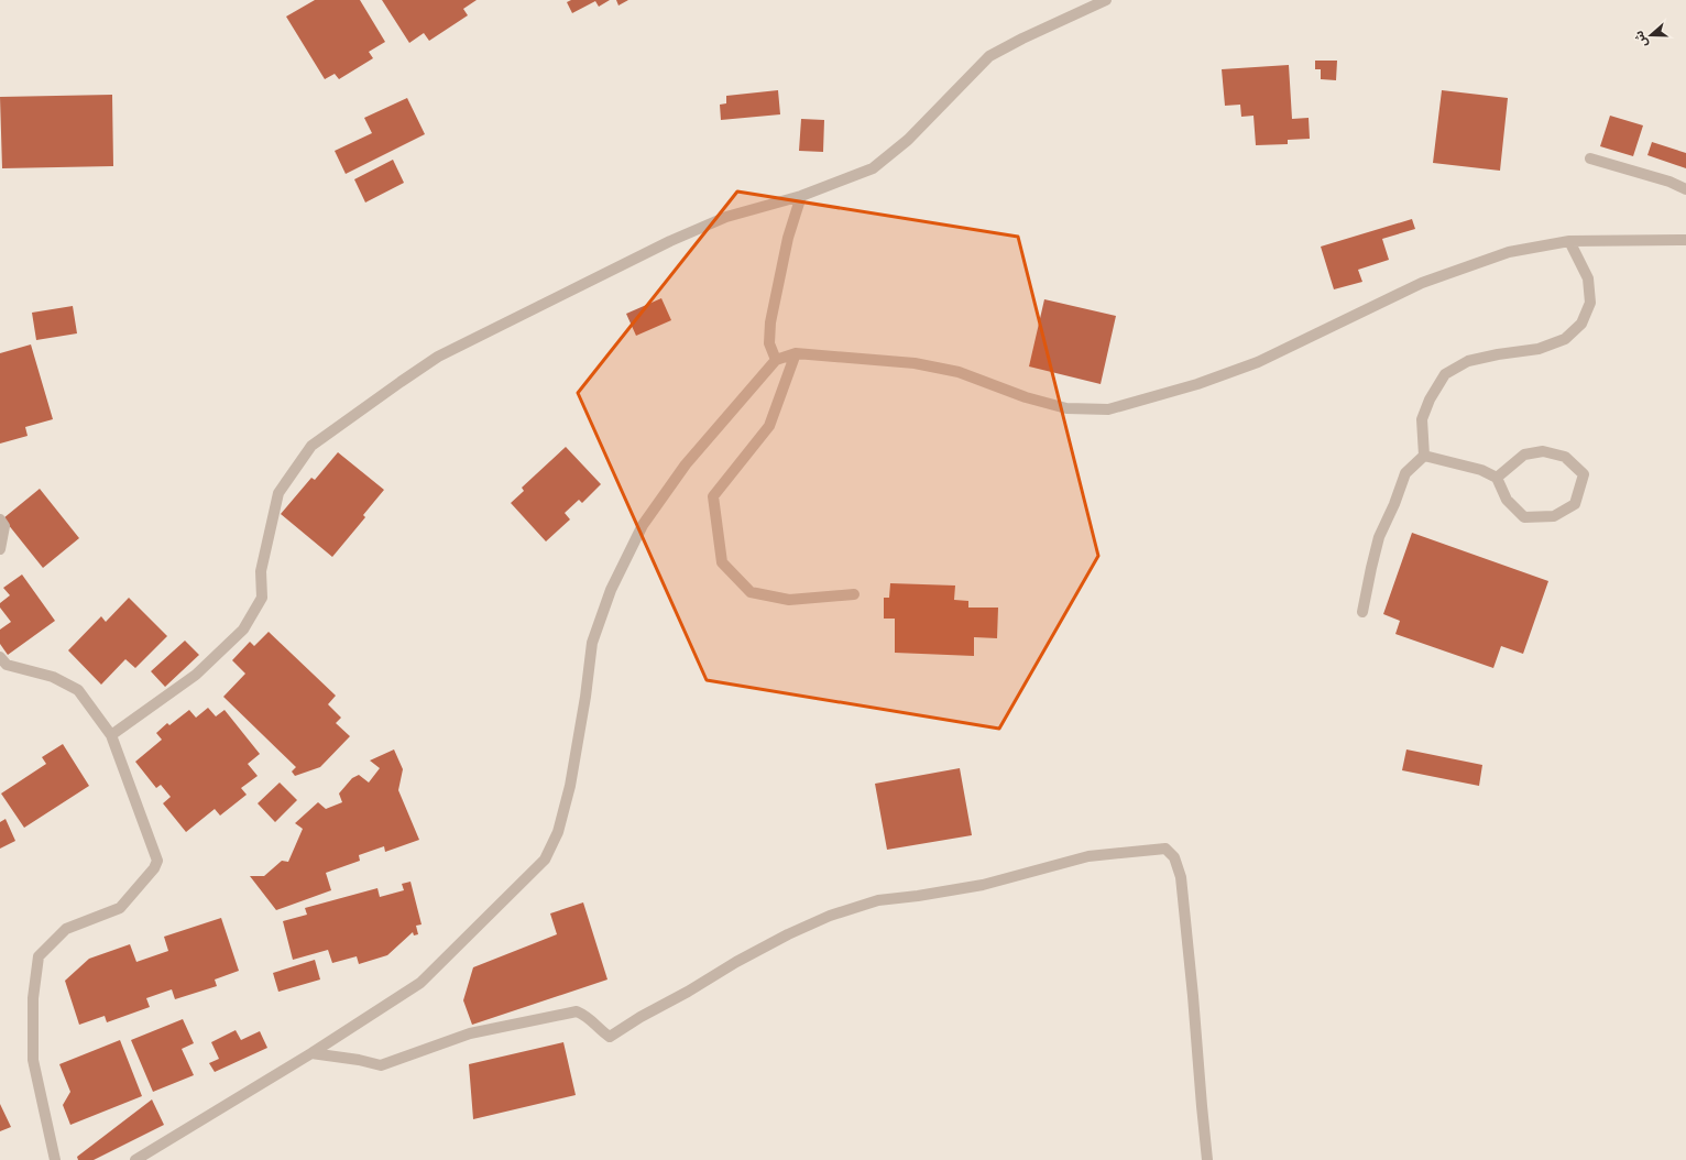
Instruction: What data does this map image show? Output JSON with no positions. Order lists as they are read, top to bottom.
{
  "north": "left"
}
